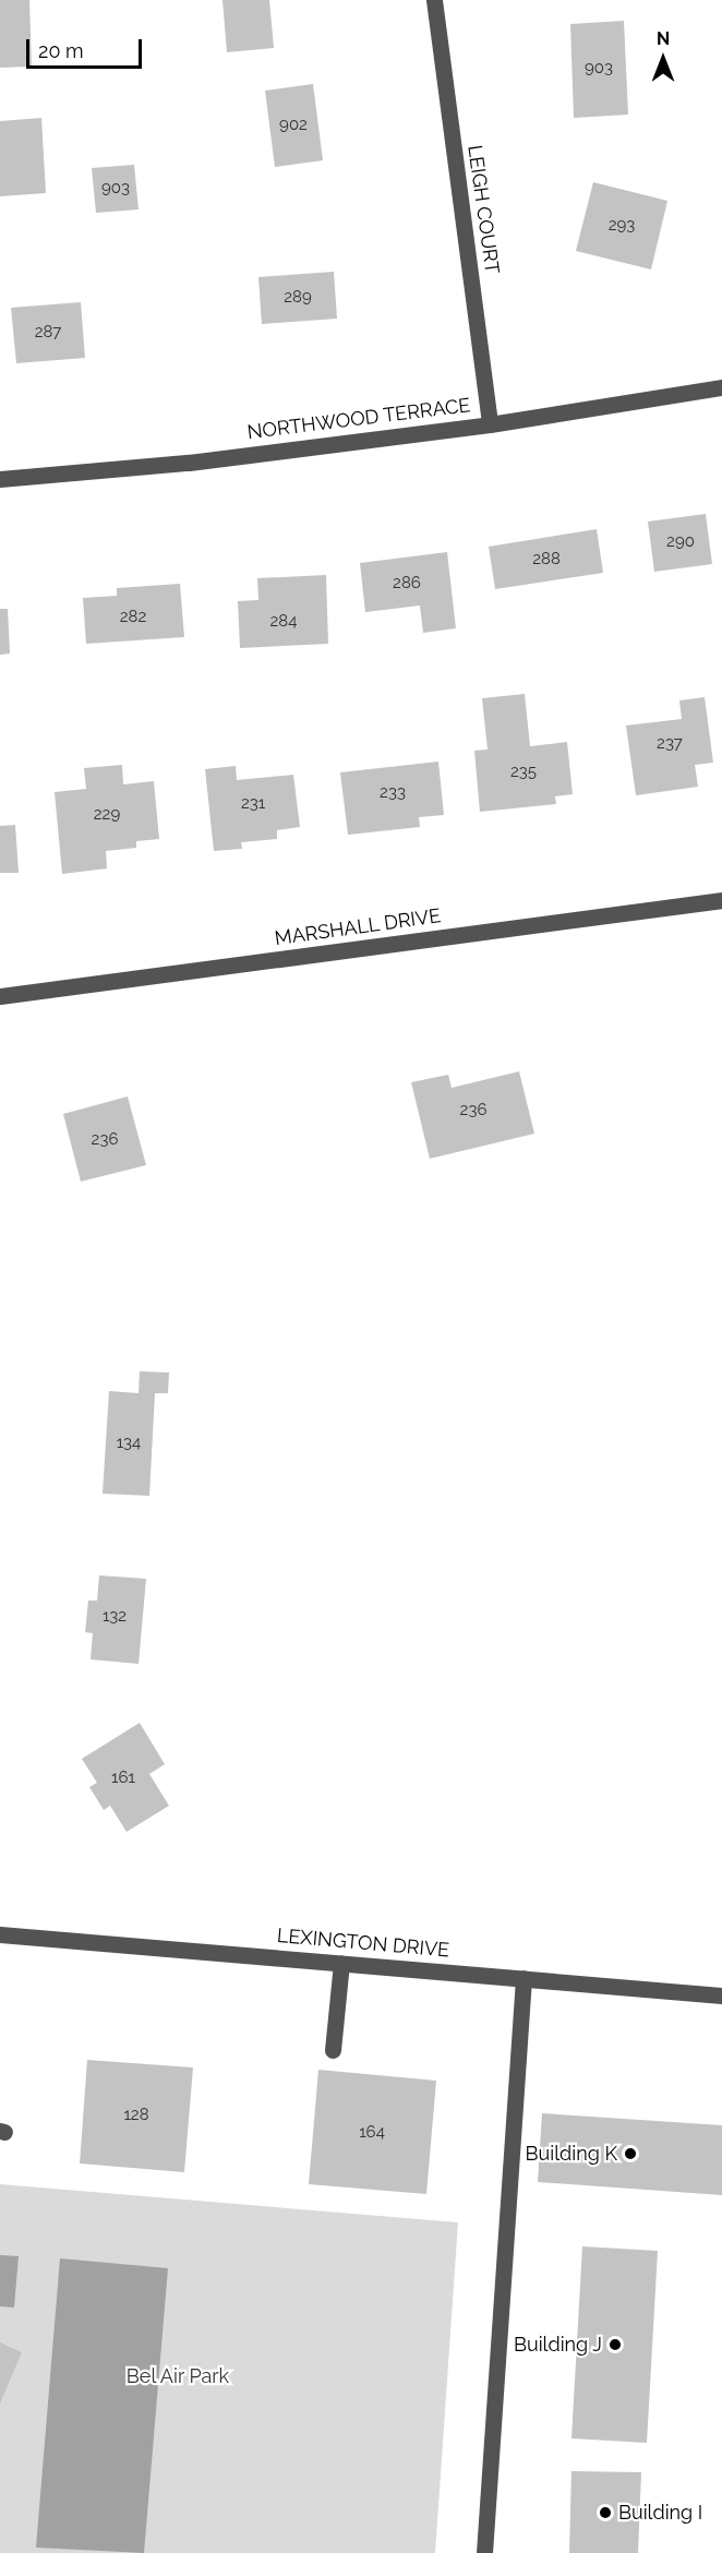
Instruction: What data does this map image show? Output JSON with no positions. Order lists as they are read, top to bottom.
{
  "streets": {
    "street": [
      "LEIGH COURT",
      "NORTHWOOD TERRACE",
      "MARSHALL DRIVE",
      "LEXINGTON DRIVE"
    ]
  },
  "crossings": [
    ["LEIGH COURT", "NORTHWOOD TERRACE"]
  ],
  "parks": ["Bel Air Park"],
  "places": ["Building K", "Building J", "Building I"],
  "house_numbers": [
    "903",
    "902",
    "903",
    "293",
    "289",
    "287",
    "290",
    "288",
    "286",
    "282",
    "284",
    "237",
    "235",
    "233",
    "231",
    "229",
    "236",
    "236",
    "134",
    "132",
    "161",
    "128",
    "164"
  ],
  "scale_bar": "20 m",
  "north": "top"
}
